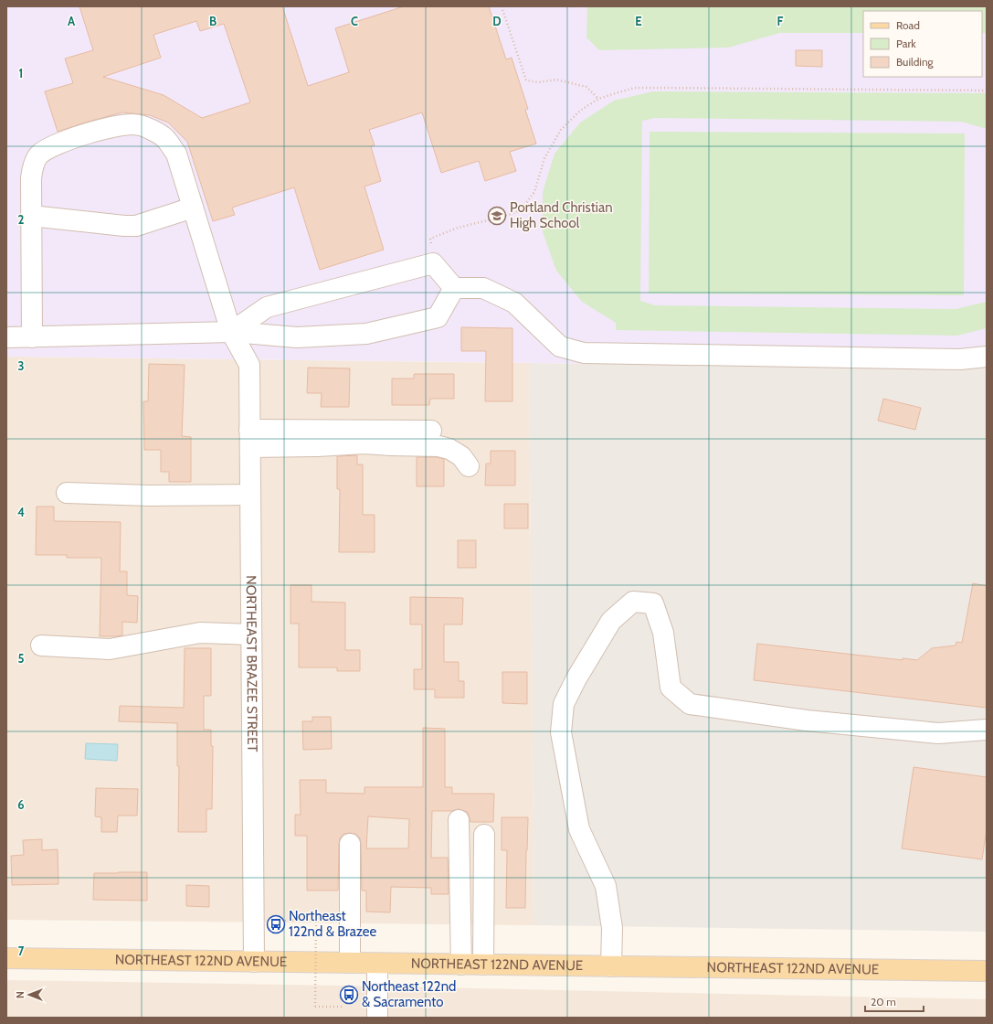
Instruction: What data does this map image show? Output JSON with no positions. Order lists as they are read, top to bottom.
{
  "streets": {
    "main road": ["NORTHEAST 122ND AVENUE"],
    "street": ["NORTHEAST BRAZEE STREET"]
  },
  "crossings": [
    ["NORTHEAST BRAZEE STREET", "NORTHEAST 122ND AVENUE"]
  ],
  "places": {
    "school or university": ["Portland Christian High School"],
    "bus stop": ["Northeast 122nd & Brazee", "Northeast 122nd & Sacramento"]
  },
  "legend": ["Road", "Park", "Building"],
  "scale_bar": "20 m",
  "north": "left",
  "grid": {
    "columns": [
      "A",
      "B",
      "C",
      "D",
      "E",
      "F"
    ],
    "rows": [
      "1",
      "2",
      "3",
      "4",
      "5",
      "6",
      "7"
    ]
  }
}
